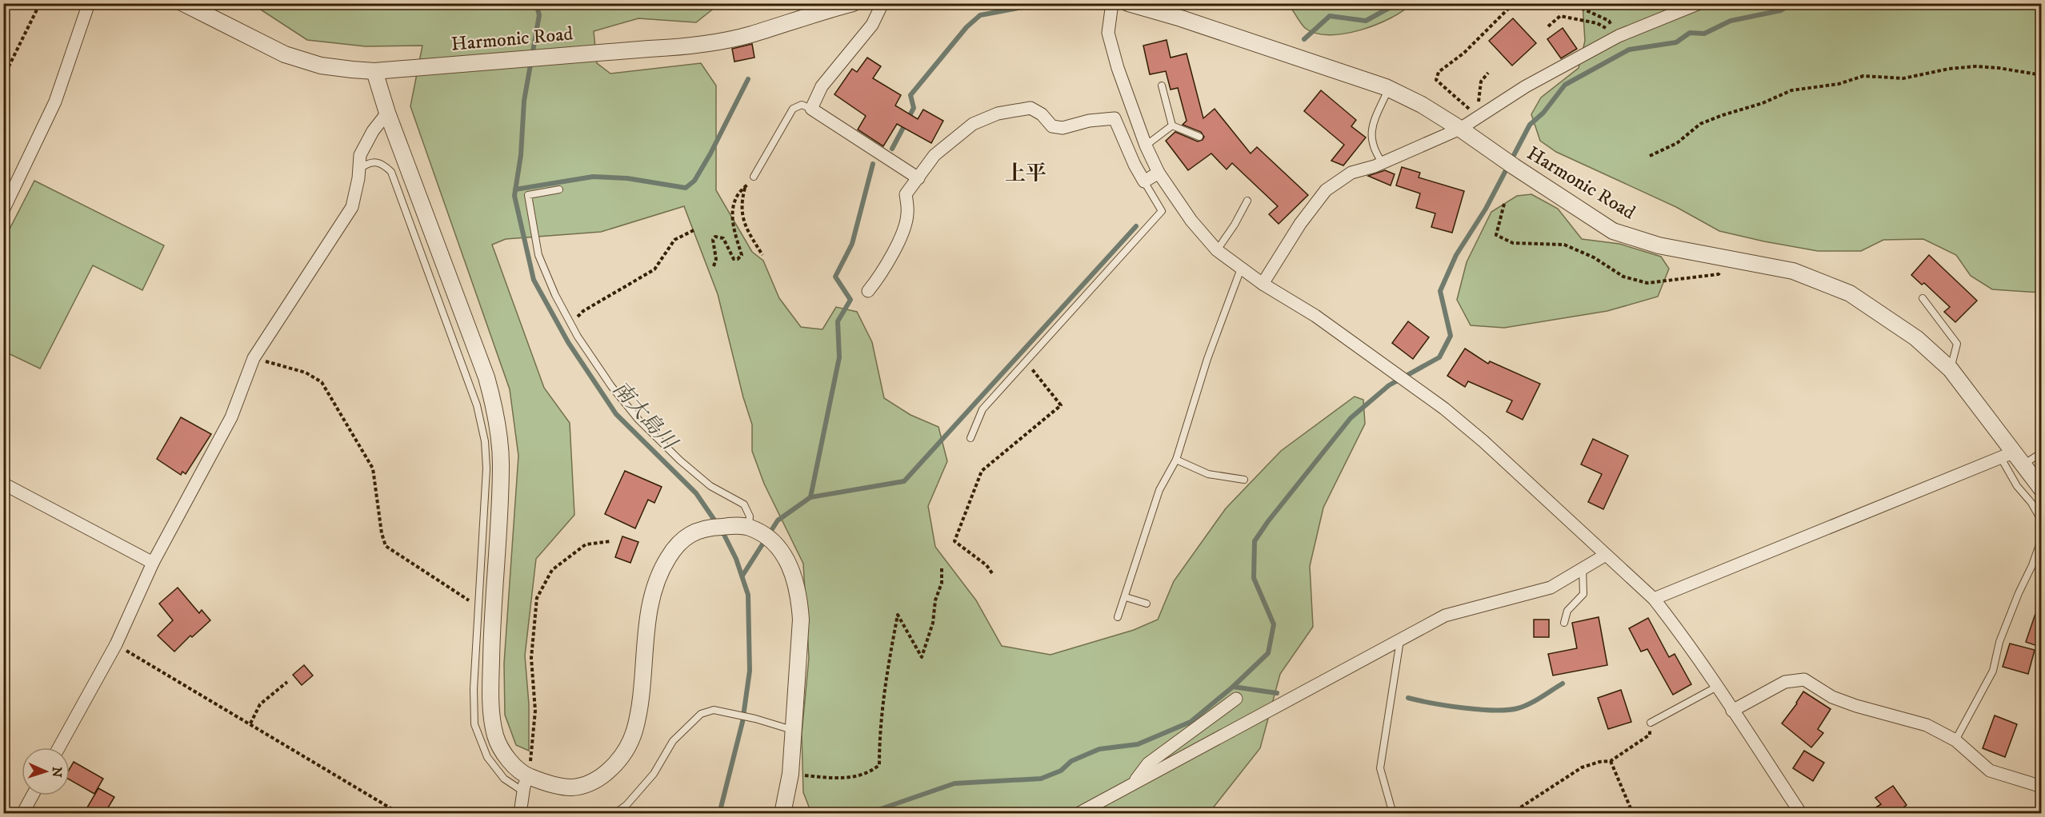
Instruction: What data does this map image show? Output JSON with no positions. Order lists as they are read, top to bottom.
{
  "streets": {
    "street": ["Harmonic Road"]
  },
  "districts": ["上平"],
  "water": ["南大島川"],
  "north": "right"
}
